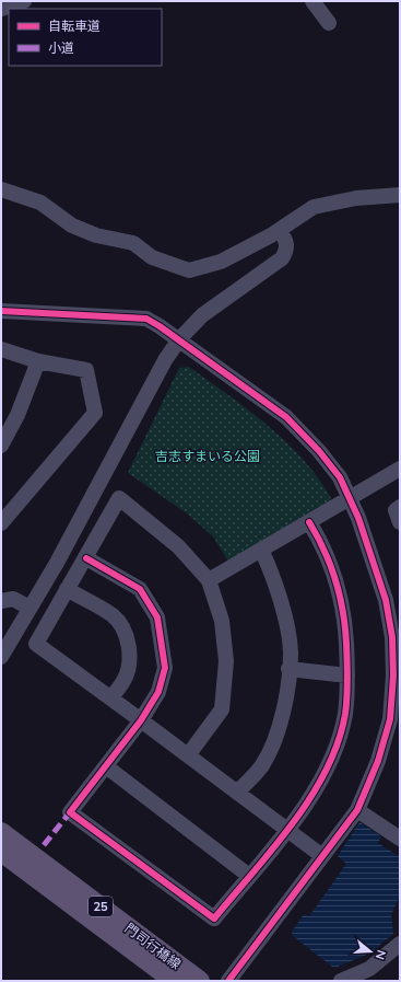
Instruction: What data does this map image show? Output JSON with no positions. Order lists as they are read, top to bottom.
{
  "streets": {
    "main road": ["25", "門司行橋線"]
  },
  "parks": ["吉志すまいる公園"],
  "legend": ["自転車道", "小道"],
  "north": "right"
}
